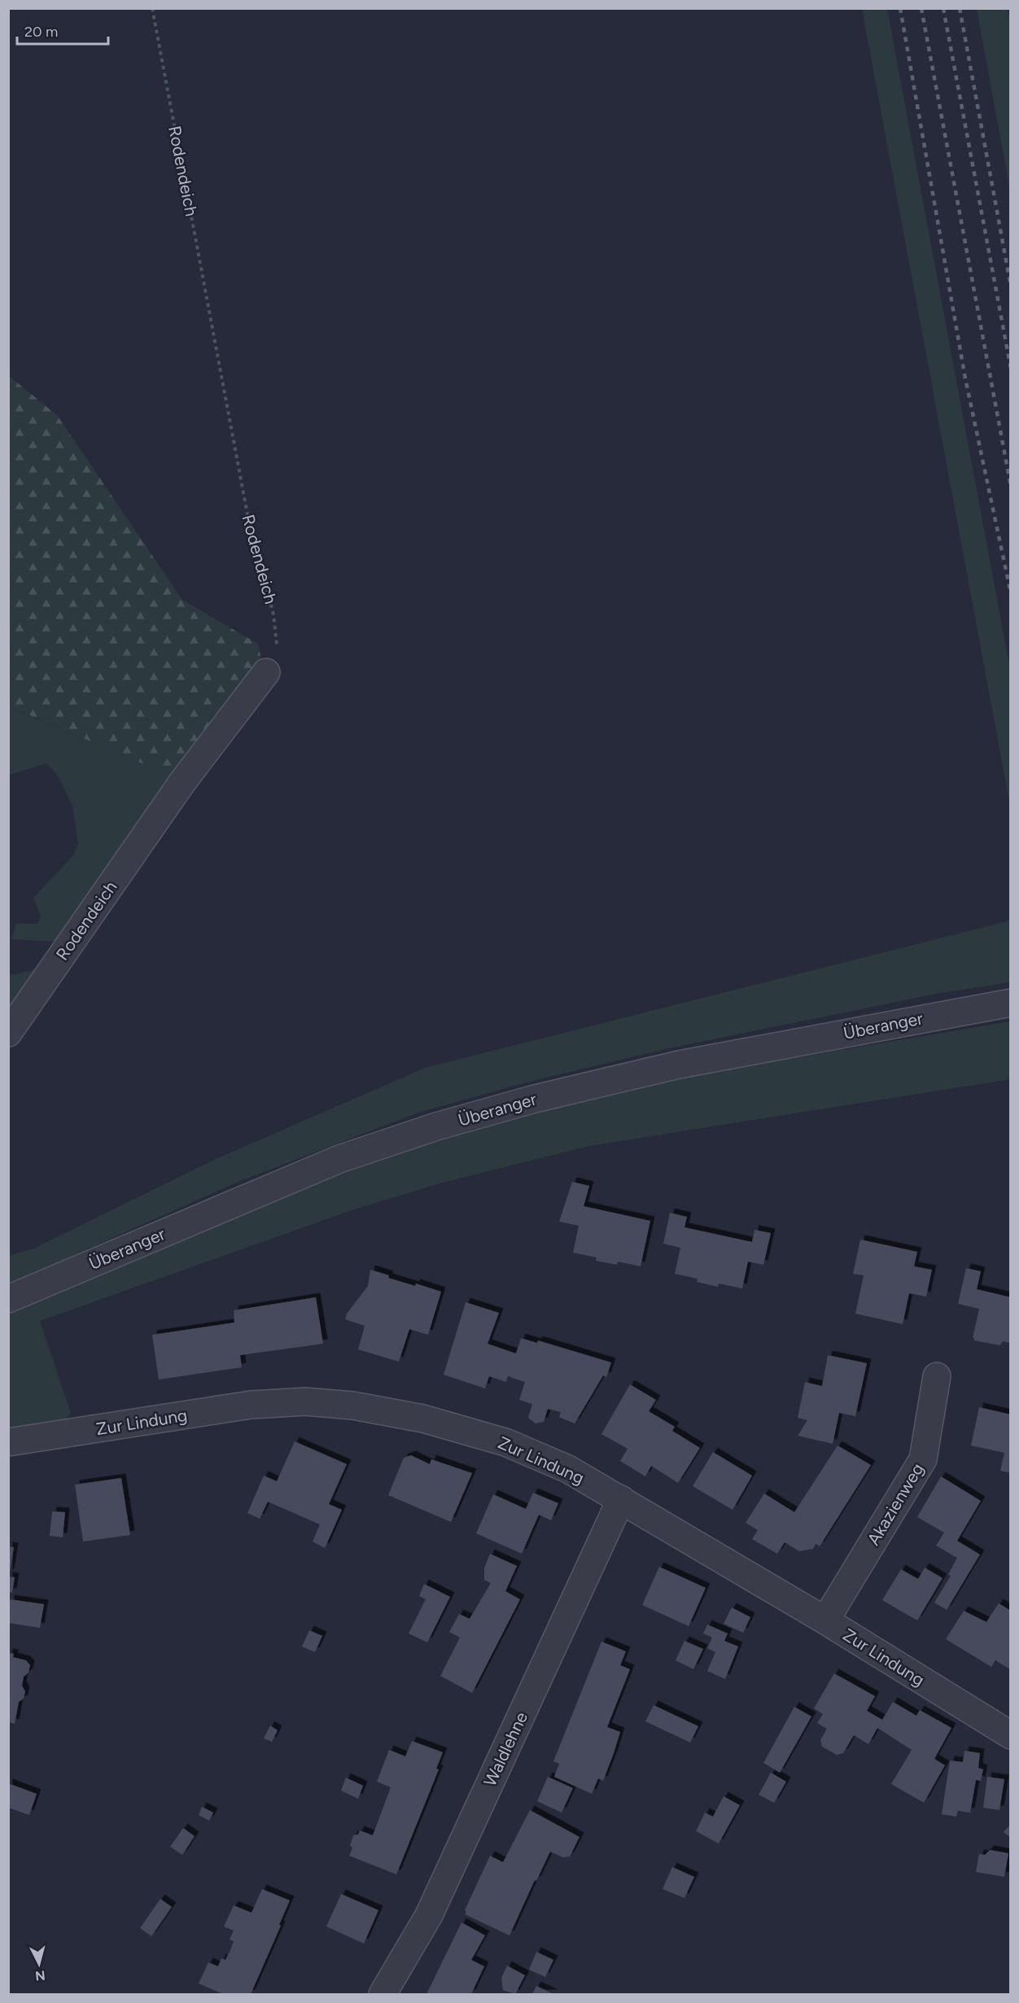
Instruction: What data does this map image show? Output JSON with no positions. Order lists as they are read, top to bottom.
{
  "streets": {
    "street": [
      "Rodendeich",
      "Überanger",
      "Zur Lindung",
      "Akazienweg",
      "Waldlehne"
    ]
  },
  "crossings": [
    ["Zur Lindung", "Akazienweg"],
    ["Zur Lindung", "Waldlehne"]
  ],
  "scale_bar": "20 m",
  "north": "bottom"
}
